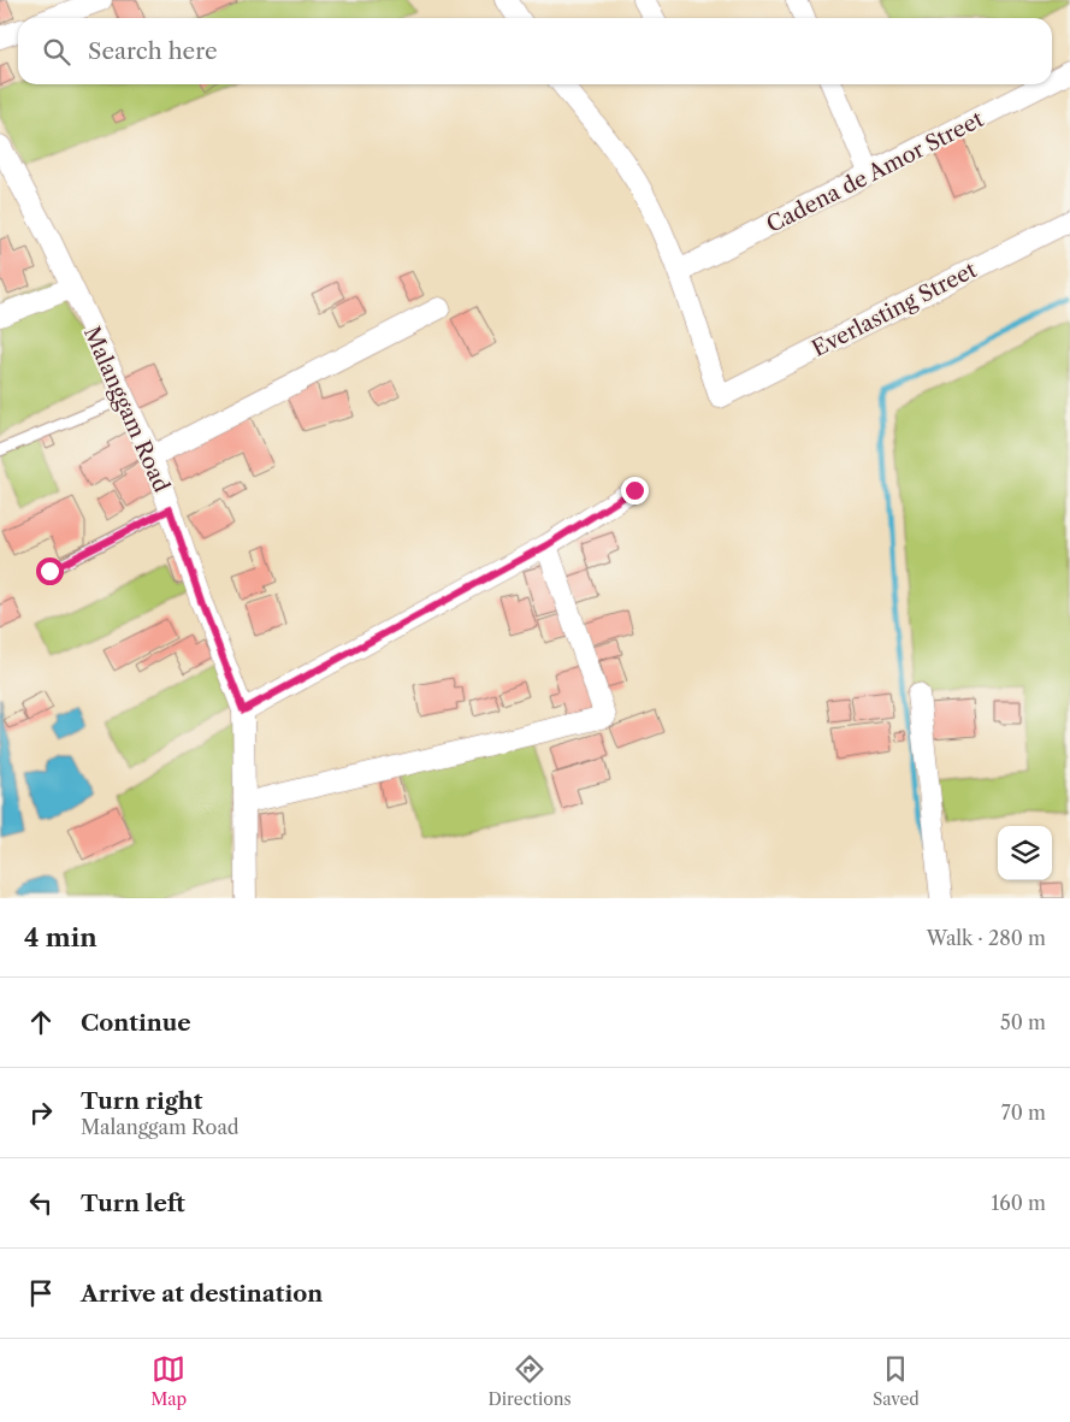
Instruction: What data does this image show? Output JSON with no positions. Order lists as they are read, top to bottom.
{
  "streets": {
    "street": ["Cadena de Amor Street", "Everlasting Street", "Malanggam Road"]
  },
  "crossings": [
    ["Cadena de Amor Street", "Everlasting Street"]
  ],
  "page": {
    "search": "Search here",
    "heading": ["4 min", "Walk · 280 m"],
    "list": [
      ["Continue", "50 m"],
      ["Turn right", "Malanggam Road", "70 m"],
      ["Turn left", "160 m"],
      "Arrive at destination"
    ],
    "nav": ["Map", "Directions", "Saved"]
  }
}
